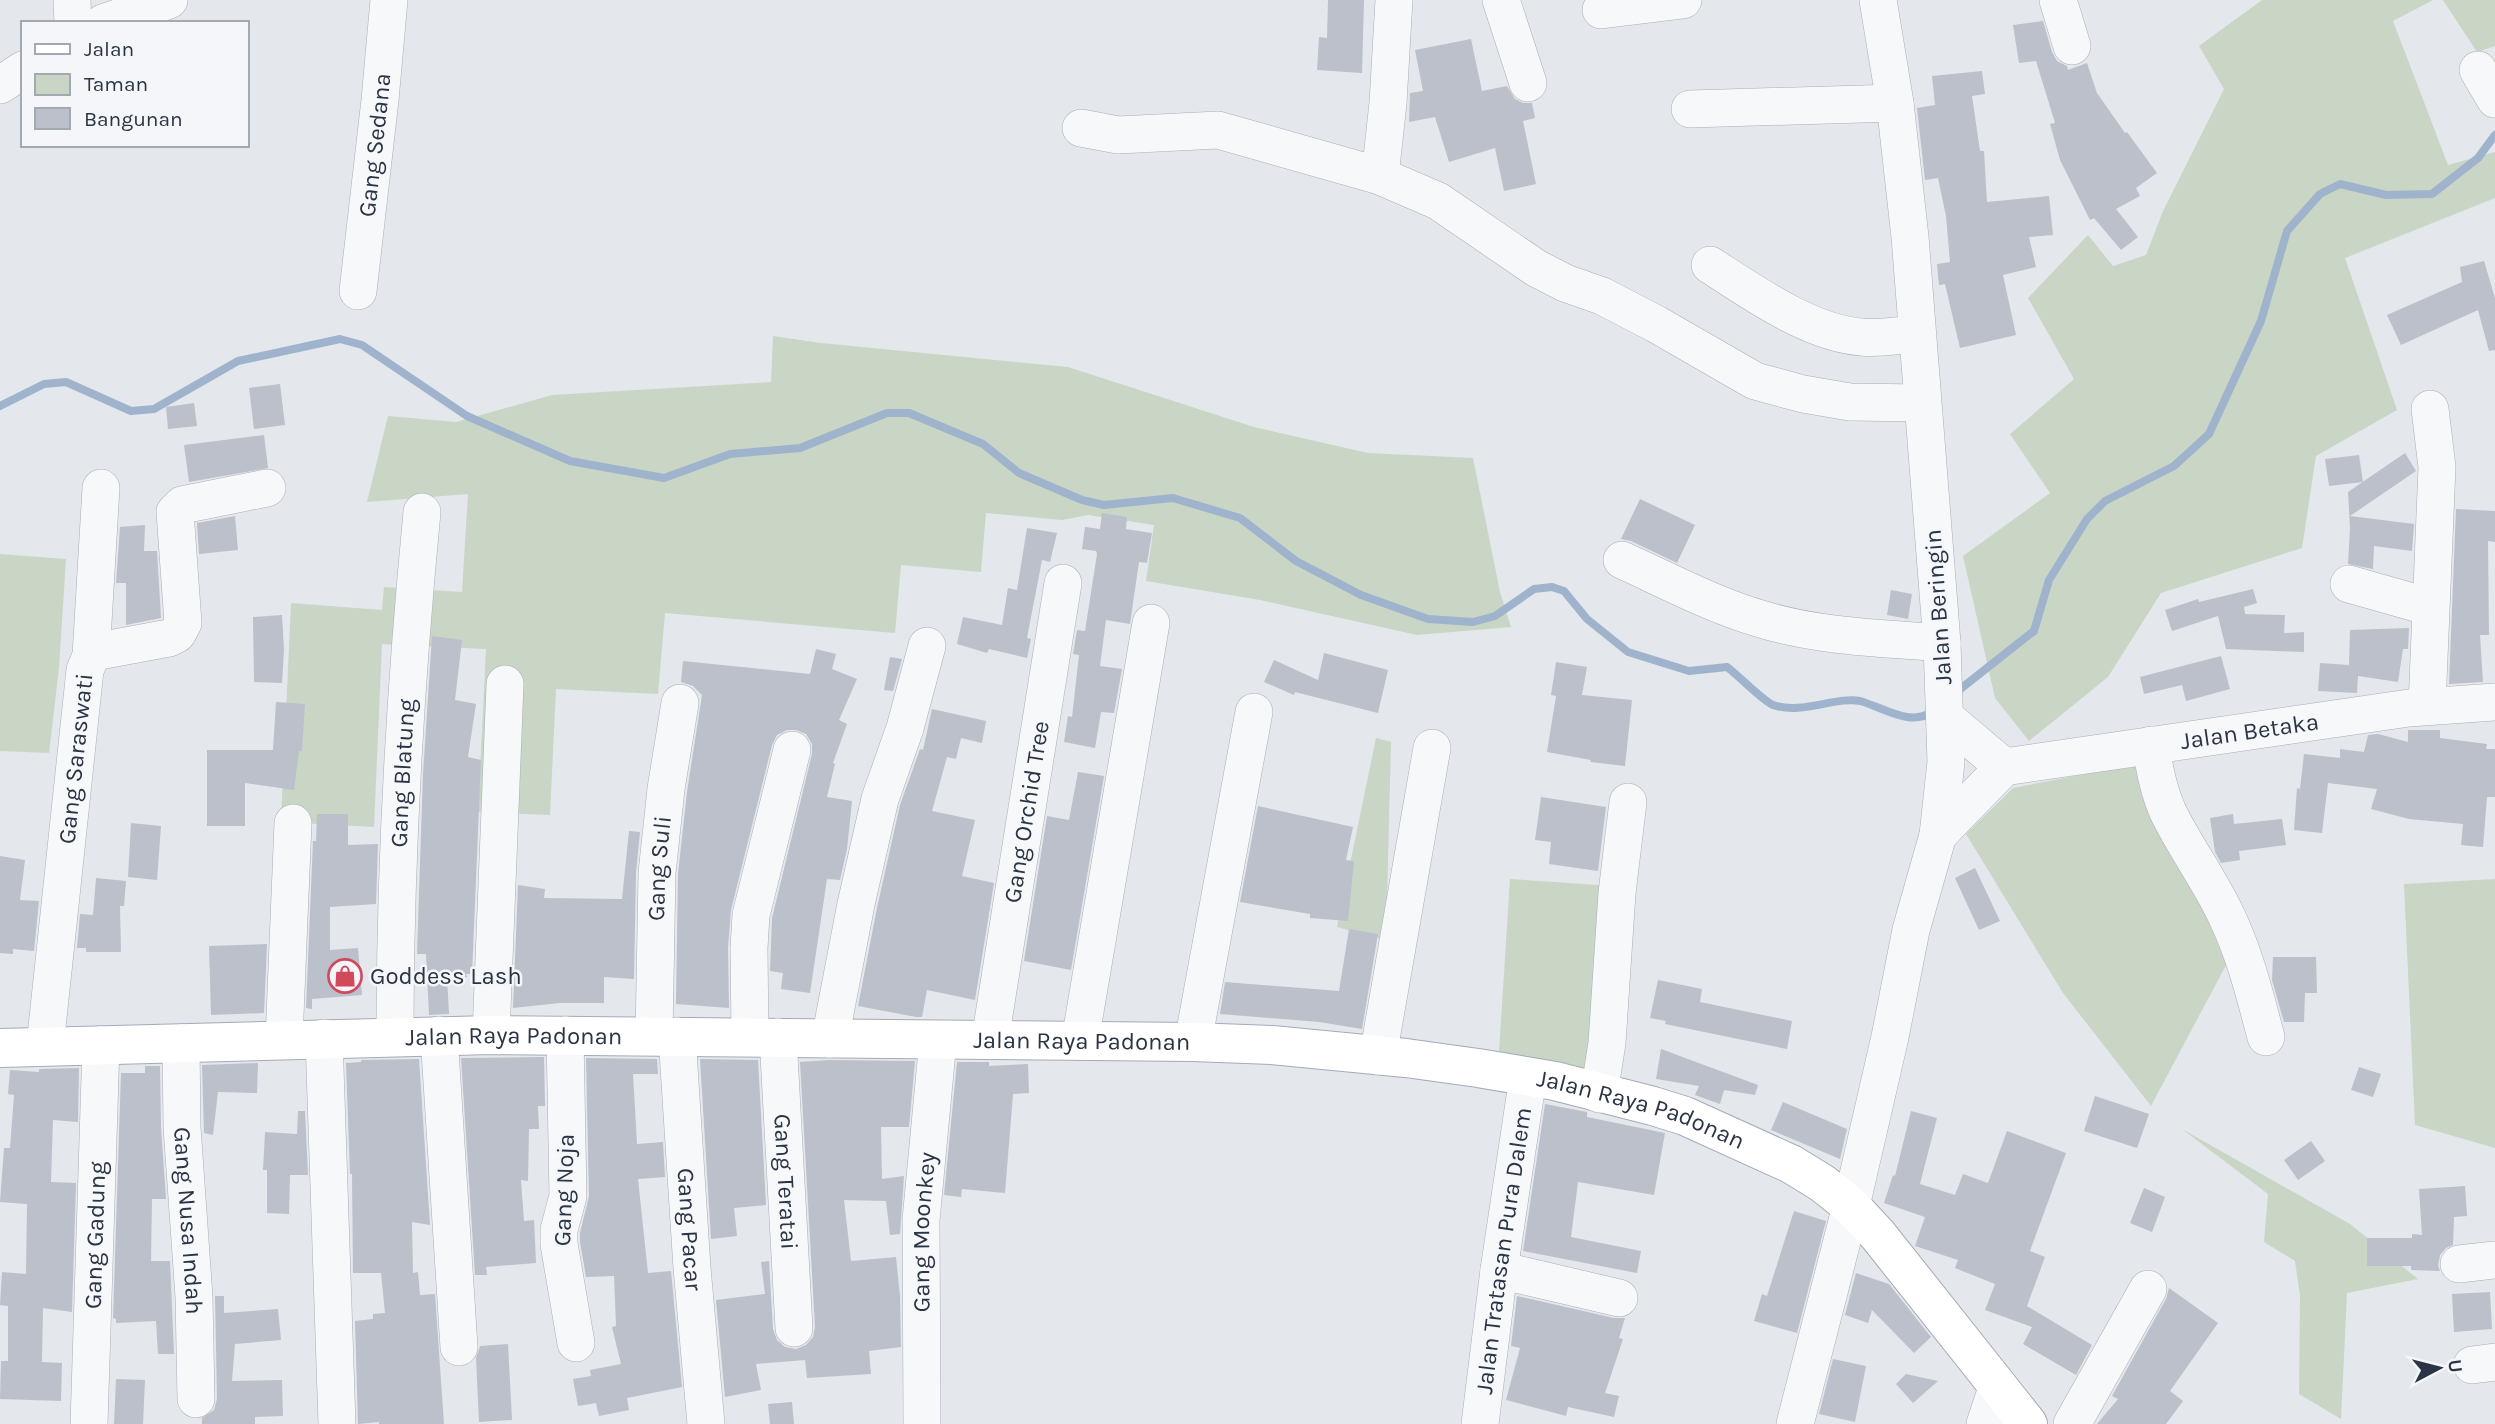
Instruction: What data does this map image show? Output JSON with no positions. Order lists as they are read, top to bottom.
{
  "streets": {
    "main road": ["Jalan Raya Padonan"],
    "street": [
      "Gang Sedana",
      "Jalan Beringin",
      "Jalan Betaka",
      "Gang Saraswati",
      "Gang Blatung",
      "Gang Orchid Tree",
      "Gang Suli",
      "Gang Teratai",
      "Gang Noja",
      "Gang Nusa Indah",
      "Gang Pacar",
      "Gang Moonkey",
      "Gang Gadung",
      "Jalan Tratasan Pura Dalem"
    ]
  },
  "crossings": [
    ["Jalan Beringin", "Jalan Raya Padonan"],
    ["Gang Saraswati", "Jalan Raya Padonan"],
    ["Gang Blatung", "Jalan Raya Padonan"],
    ["Gang Orchid Tree", "Jalan Raya Padonan"],
    ["Gang Suli", "Jalan Raya Padonan"],
    ["Gang Suli", "Gang Pacar"],
    ["Jalan Raya Padonan", "Gang Teratai"],
    ["Jalan Raya Padonan", "Gang Noja"],
    ["Jalan Raya Padonan", "Gang Nusa Indah"],
    ["Jalan Raya Padonan", "Gang Pacar"],
    ["Jalan Raya Padonan", "Gang Moonkey"],
    ["Jalan Raya Padonan", "Gang Gadung"],
    ["Jalan Raya Padonan", "Jalan Tratasan Pura Dalem"]
  ],
  "places": {
    "shop": ["Goddess Lash"]
  },
  "legend": ["Jalan", "Taman", "Bangunan"],
  "north": "right"
}
